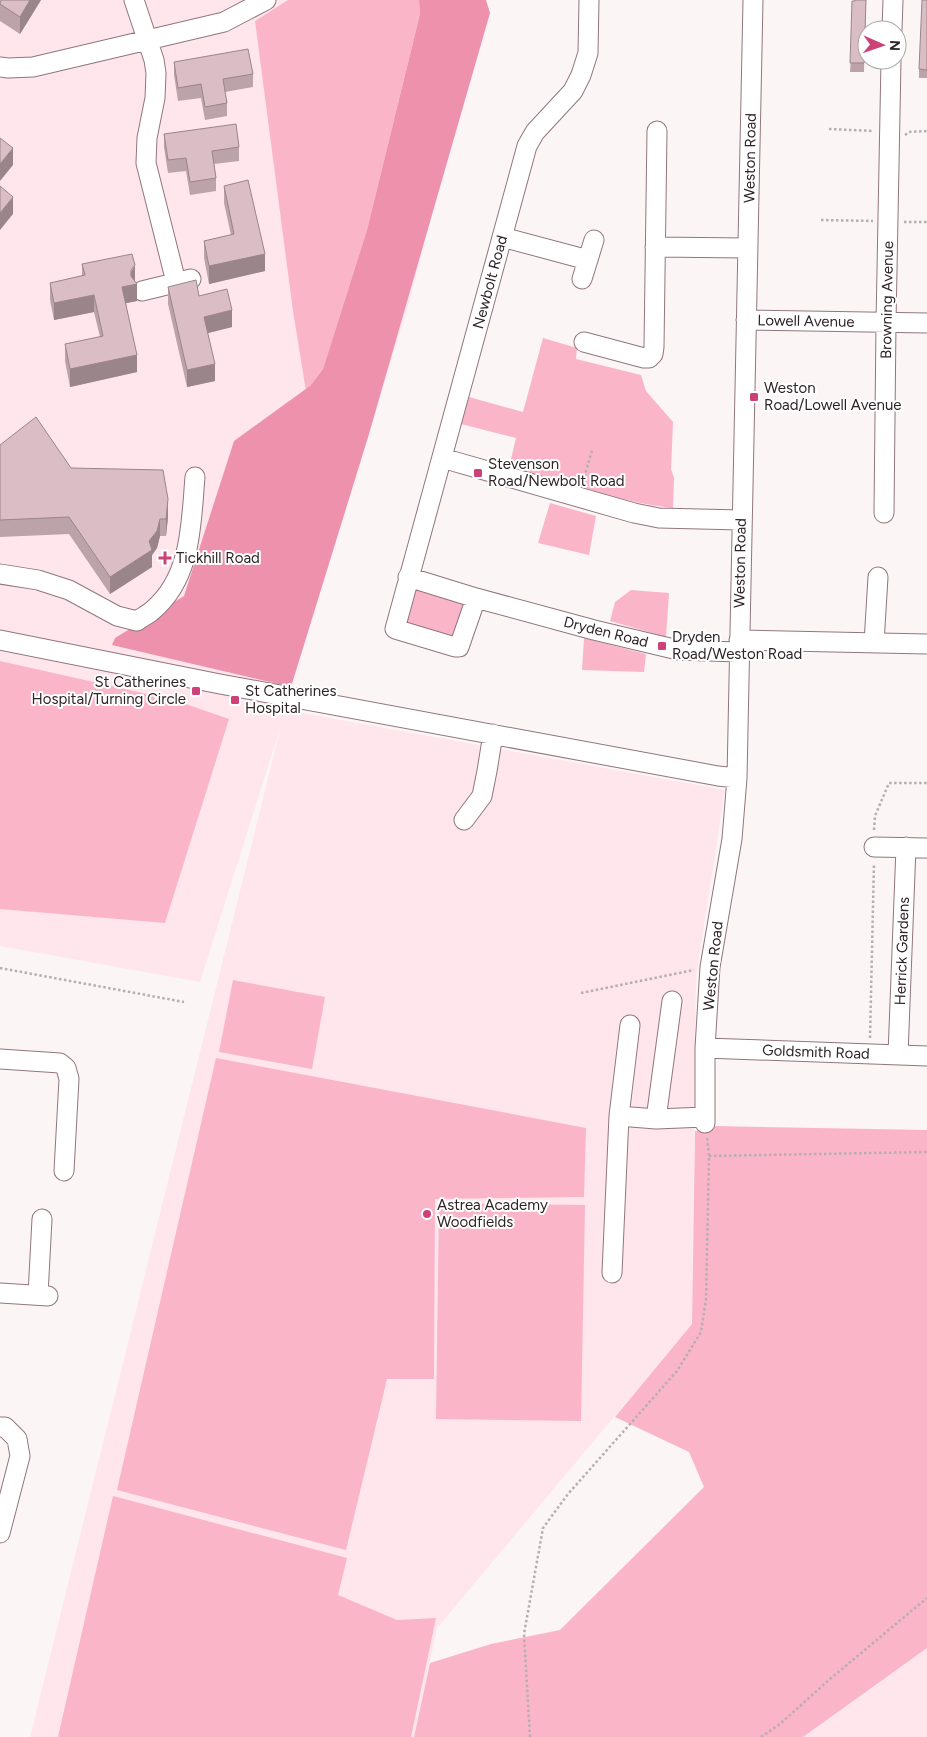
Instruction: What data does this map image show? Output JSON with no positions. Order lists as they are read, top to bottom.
{
  "streets": {
    "street": [
      "Weston Road",
      "Newbolt Road",
      "Browning Avenue",
      "Lowell Avenue",
      "Dryden Road",
      "Herrick Gardens",
      "Goldsmith Road"
    ]
  },
  "crossings": [
    ["Weston Road", "Lowell Avenue"],
    ["Weston Road", "Dryden Road"],
    ["Weston Road", "Goldsmith Road"],
    ["Newbolt Road", "Dryden Road"],
    ["Browning Avenue", "Lowell Avenue"],
    ["Herrick Gardens", "Goldsmith Road"]
  ],
  "places": {
    "transit": [
      "Weston Road/Lowell Avenue",
      "Stevenson Road/Newbolt Road",
      "Dryden Road/Weston Road",
      "St Catherines Hospital/Turning Circle",
      "St Catherines Hospital"
    ],
    "health": ["Tickhill Road"],
    "other": ["Astrea Academy Woodfields"]
  },
  "north": "right"
}
